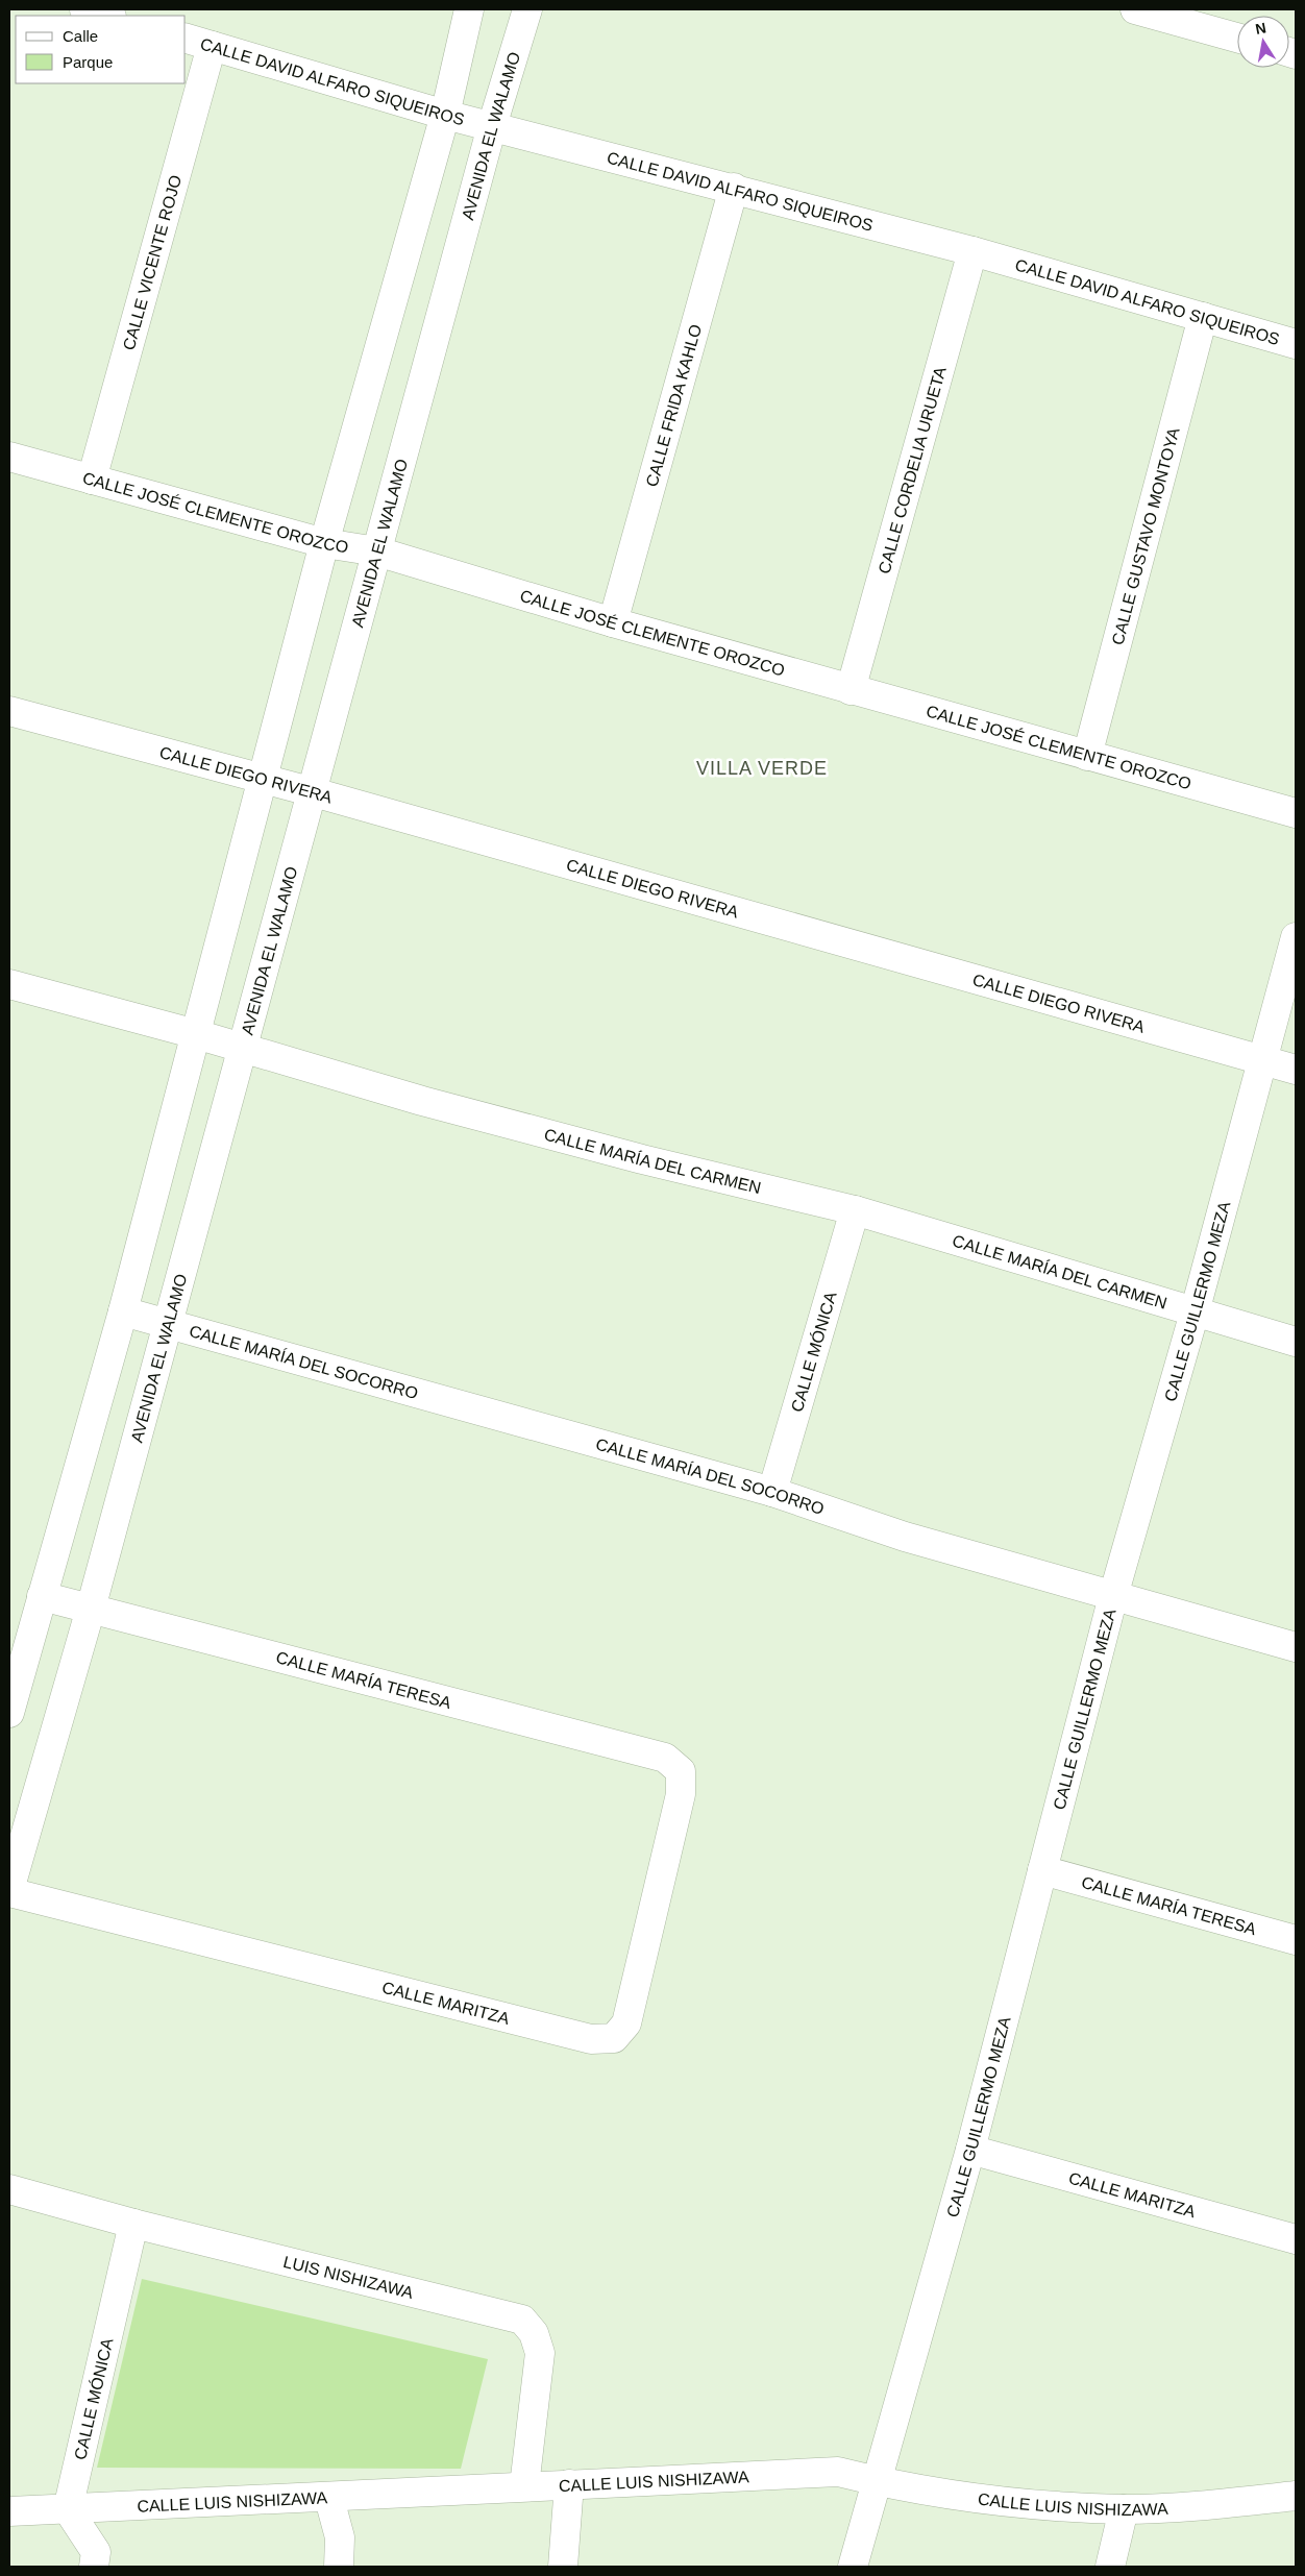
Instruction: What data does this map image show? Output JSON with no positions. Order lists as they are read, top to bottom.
{
  "streets": {
    "street": [
      "CALLE DAVID ALFARO SIQUEIROS",
      "AVENIDA EL WALAMO",
      "CALLE VICENTE ROJO",
      "CALLE FRIDA KAHLO",
      "CALLE CORDELIA URUETA",
      "CALLE JOSÉ CLEMENTE OROZCO",
      "CALLE GUSTAVO MONTOYA",
      "CALLE DIEGO RIVERA",
      "CALLE MARÍA DEL CARMEN",
      "CALLE GUILLERMO MEZA",
      "CALLE MÓNICA",
      "CALLE MARÍA DEL SOCORRO",
      "CALLE MARÍA TERESA",
      "CALLE MARITZA",
      "LUIS NISHIZAWA",
      "CALLE LUIS NISHIZAWA"
    ]
  },
  "crossings": [
    ["CALLE DAVID ALFARO SIQUEIROS", "AVENIDA EL WALAMO"],
    ["CALLE DAVID ALFARO SIQUEIROS", "CALLE VICENTE ROJO"],
    ["CALLE DAVID ALFARO SIQUEIROS", "CALLE FRIDA KAHLO"],
    ["CALLE DAVID ALFARO SIQUEIROS", "CALLE CORDELIA URUETA"],
    ["CALLE DAVID ALFARO SIQUEIROS", "CALLE GUSTAVO MONTOYA"],
    ["AVENIDA EL WALAMO", "CALLE JOSÉ CLEMENTE OROZCO"],
    ["AVENIDA EL WALAMO", "CALLE DIEGO RIVERA"],
    ["AVENIDA EL WALAMO", "CALLE MARÍA DEL CARMEN"],
    ["AVENIDA EL WALAMO", "CALLE MARÍA DEL SOCORRO"],
    ["AVENIDA EL WALAMO", "CALLE MARÍA TERESA"],
    ["AVENIDA EL WALAMO", "CALLE MARITZA"],
    ["CALLE VICENTE ROJO", "CALLE JOSÉ CLEMENTE OROZCO"],
    ["CALLE FRIDA KAHLO", "CALLE JOSÉ CLEMENTE OROZCO"],
    ["CALLE CORDELIA URUETA", "CALLE JOSÉ CLEMENTE OROZCO"],
    ["CALLE JOSÉ CLEMENTE OROZCO", "CALLE GUSTAVO MONTOYA"],
    ["CALLE DIEGO RIVERA", "CALLE GUILLERMO MEZA"],
    ["CALLE MARÍA DEL CARMEN", "CALLE GUILLERMO MEZA"],
    ["CALLE MARÍA DEL CARMEN", "CALLE MÓNICA"],
    ["CALLE GUILLERMO MEZA", "CALLE MARÍA DEL SOCORRO"],
    ["CALLE GUILLERMO MEZA", "CALLE MARÍA TERESA"],
    ["CALLE GUILLERMO MEZA", "CALLE MARITZA"],
    ["CALLE GUILLERMO MEZA", "CALLE LUIS NISHIZAWA"],
    ["CALLE MÓNICA", "CALLE MARÍA DEL SOCORRO"],
    ["CALLE MÓNICA", "LUIS NISHIZAWA"],
    ["CALLE MÓNICA", "CALLE LUIS NISHIZAWA"],
    ["CALLE MARÍA TERESA", "CALLE MARITZA"],
    ["LUIS NISHIZAWA", "CALLE LUIS NISHIZAWA"]
  ],
  "districts": ["VILLA VERDE"],
  "legend": ["Calle", "Parque"],
  "north": "top"
}
